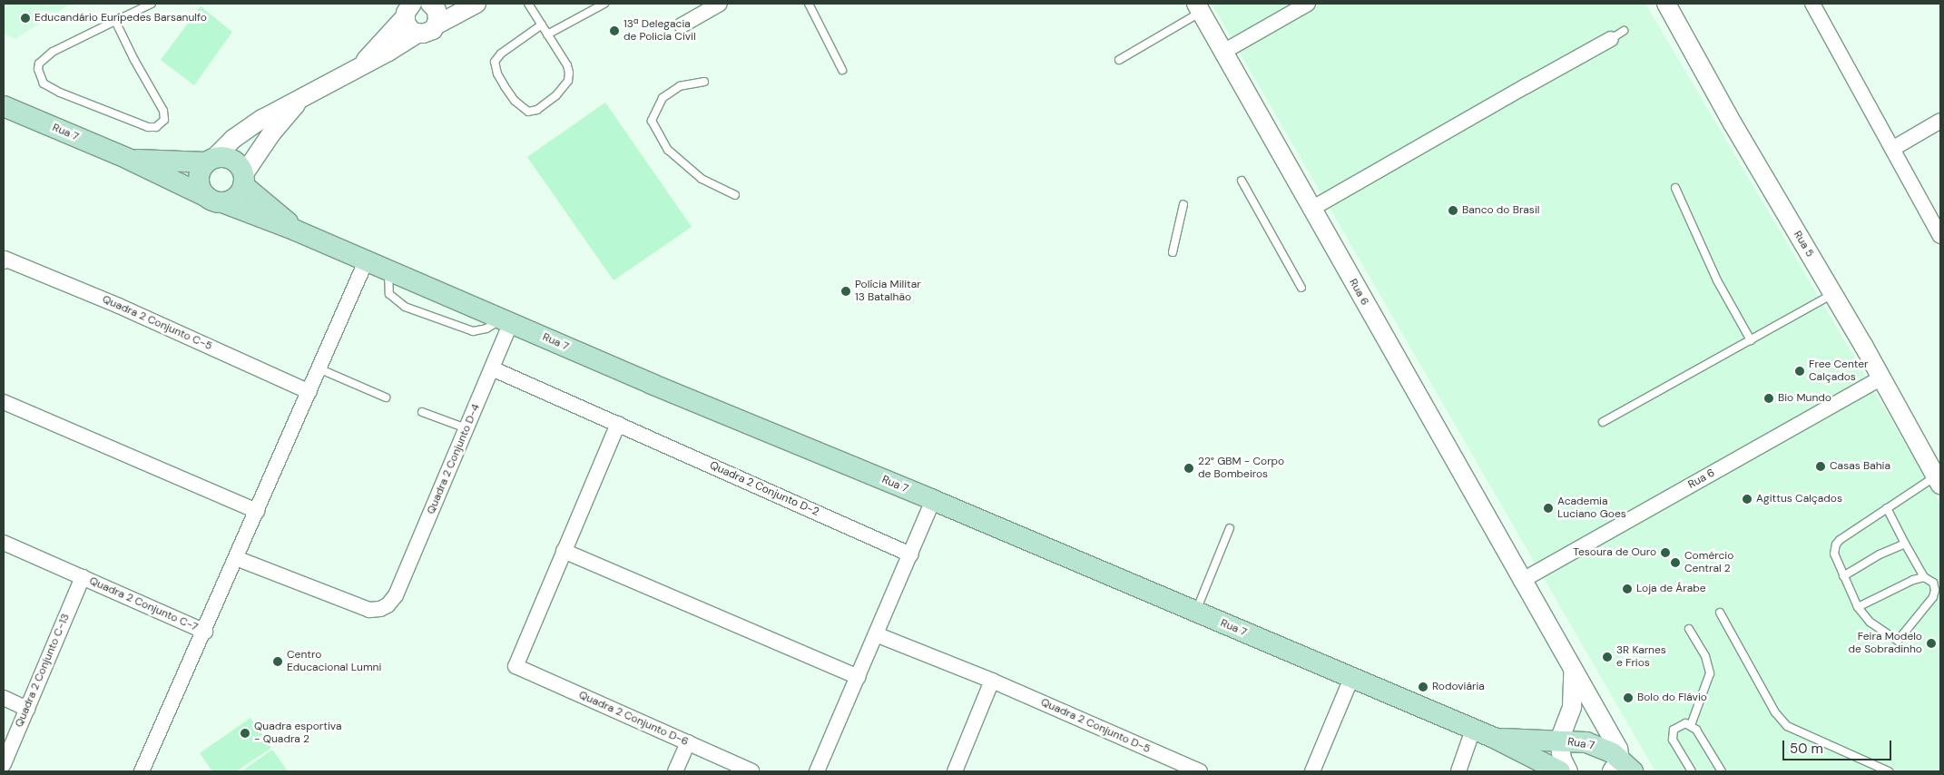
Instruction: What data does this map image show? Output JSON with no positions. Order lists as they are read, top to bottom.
{
  "streets": {
    "main road": ["Rua 7"],
    "street": [
      "Rua 5",
      "Rua 6",
      "Quadra 2 Conjunto C-5",
      "Quadra 2 Conjunto D-4",
      "Quadra 2 Conjunto D-2",
      "Quadra 2 Conjunto C-7",
      "Quadra 2 Conjunto C-13",
      "Quadra 2 Conjunto D-6",
      "Quadra 2 Conjunto D-5"
    ]
  },
  "crossings": [
    ["Rua 7", "Rua 6"],
    ["Rua 7", "Quadra 2 Conjunto D-4"],
    ["Rua 5", "Rua 6"],
    ["Quadra 2 Conjunto D-4", "Quadra 2 Conjunto D-2"],
    ["Quadra 2 Conjunto C-7", "Quadra 2 Conjunto C-13"]
  ],
  "places": [
    "Educandário Eurípedes Barsanulfo",
    "13ª Delegacia de Policia Civil",
    "Banco do Brasil",
    "Polícia Militar 13 Batalhão",
    "Free Center Calçados",
    "Bio Mundo",
    "Casas Bahia",
    "22° GBM - Corpo de Bombeiros",
    "Agittus Calçados",
    "Academia Luciano Goes",
    "Tesoura de Ouro",
    "Comércio Central 2",
    "Loja de Árabe",
    "Feira Modelo de Sobradinho",
    "3R Karnes e Frios",
    "Centro Educacional Lumni",
    "Rodoviária",
    "Bolo do Flávio",
    "Quadra esportiva - Quadra 2"
  ],
  "scale_bar": "50 m"
}
